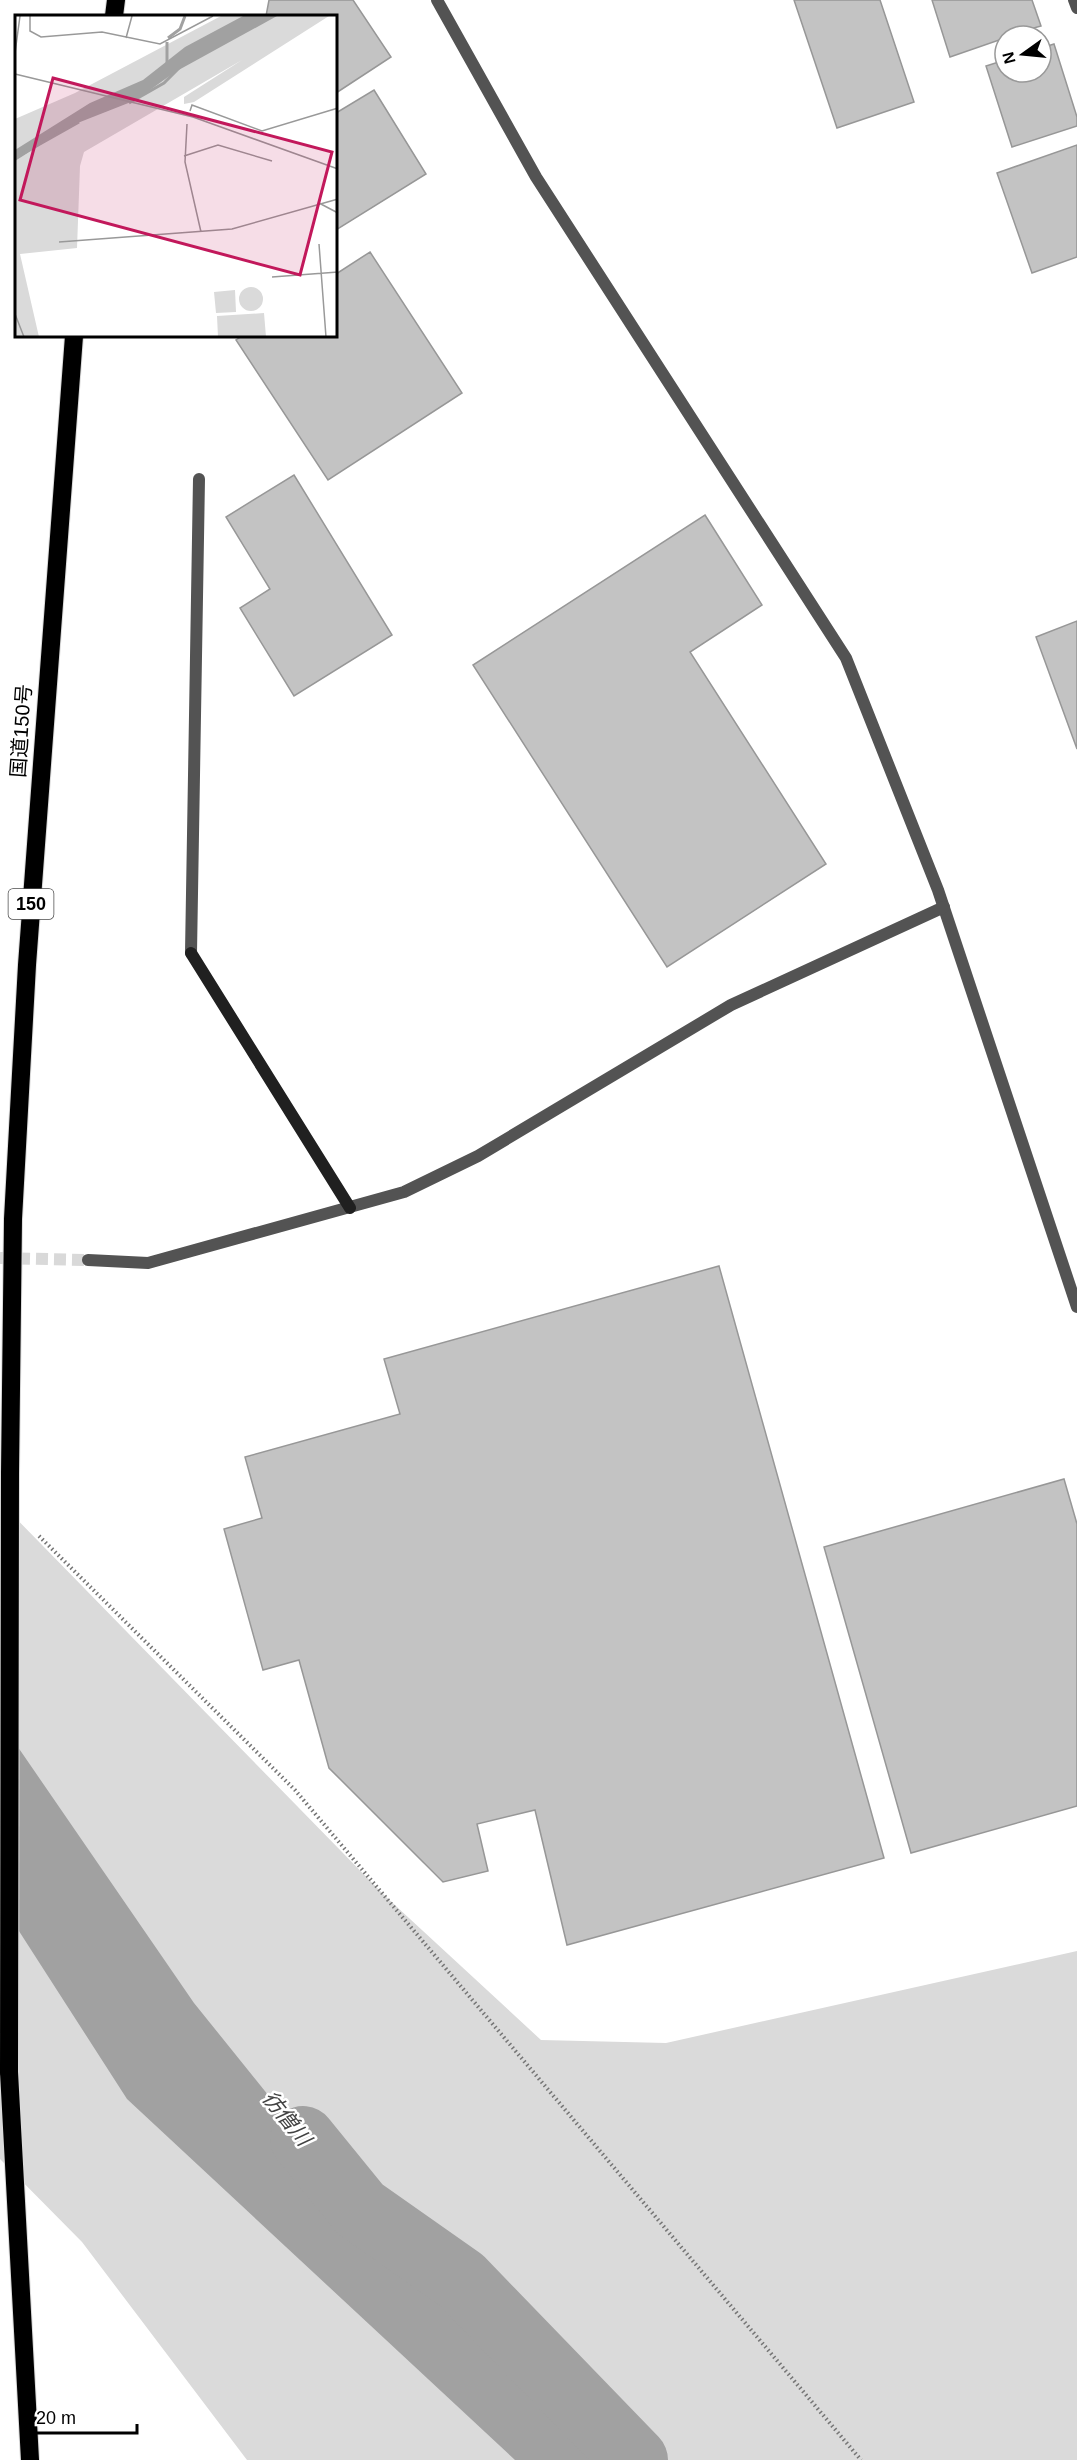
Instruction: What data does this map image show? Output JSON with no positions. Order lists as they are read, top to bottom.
{
  "streets": {
    "highway": ["国道150号", "150"]
  },
  "water": ["彷僧川"],
  "scale_bar": "20 m",
  "north": "left"
}
